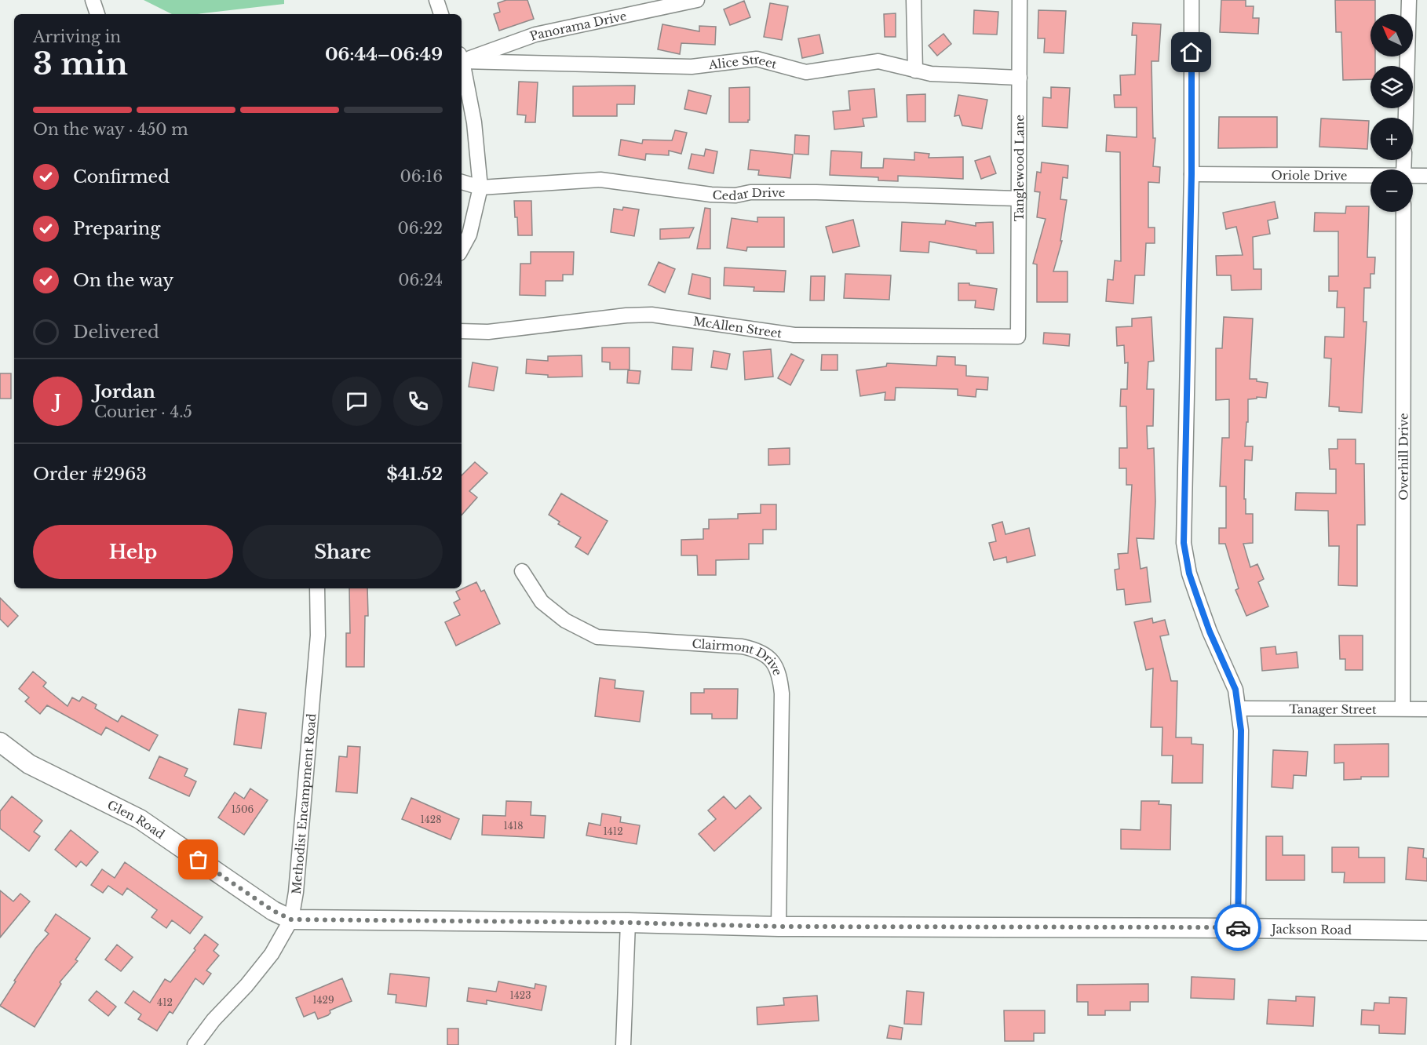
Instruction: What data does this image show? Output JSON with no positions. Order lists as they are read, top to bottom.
{
  "streets": {
    "street": [
      "Panorama Drive",
      "Alice Street",
      "Tanglewood Lane",
      "Oriole Drive",
      "Cedar Drive",
      "McAllen Street",
      "Overhill Drive",
      "Clairmont Drive",
      "Tanager Street",
      "Methodist Encampment Road",
      "Glen Road",
      "Jackson Road"
    ]
  },
  "crossings": [
    ["Alice Street", "Tanglewood Lane"],
    ["Tanglewood Lane", "Cedar Drive"],
    ["Tanglewood Lane", "McAllen Street"],
    ["Overhill Drive", "Tanager Street"],
    ["Clairmont Drive", "Jackson Road"],
    ["Methodist Encampment Road", "Glen Road"],
    ["Methodist Encampment Road", "Jackson Road"],
    ["Glen Road", "Jackson Road"]
  ],
  "house_numbers": [
    "1506",
    "1428",
    "1418",
    "1412",
    "1423",
    "1429",
    "412"
  ],
  "north": "top left",
  "page": {
    "map_buttons": ["+", "−"],
    "heading": ["3 min", "Arriving in", "06:44–06:49"],
    "panel": [
      "Jordan",
      "Courier · 4.5",
      "Order #2963",
      "$41.52"
    ],
    "bar": "On the way · 450 m",
    "list": [
      ["Confirmed", "06:16"],
      ["Preparing", "06:22"],
      ["On the way", "06:24"],
      "Delivered"
    ],
    "round": "J",
    "buttons": ["Help", "Share"]
  }
}
